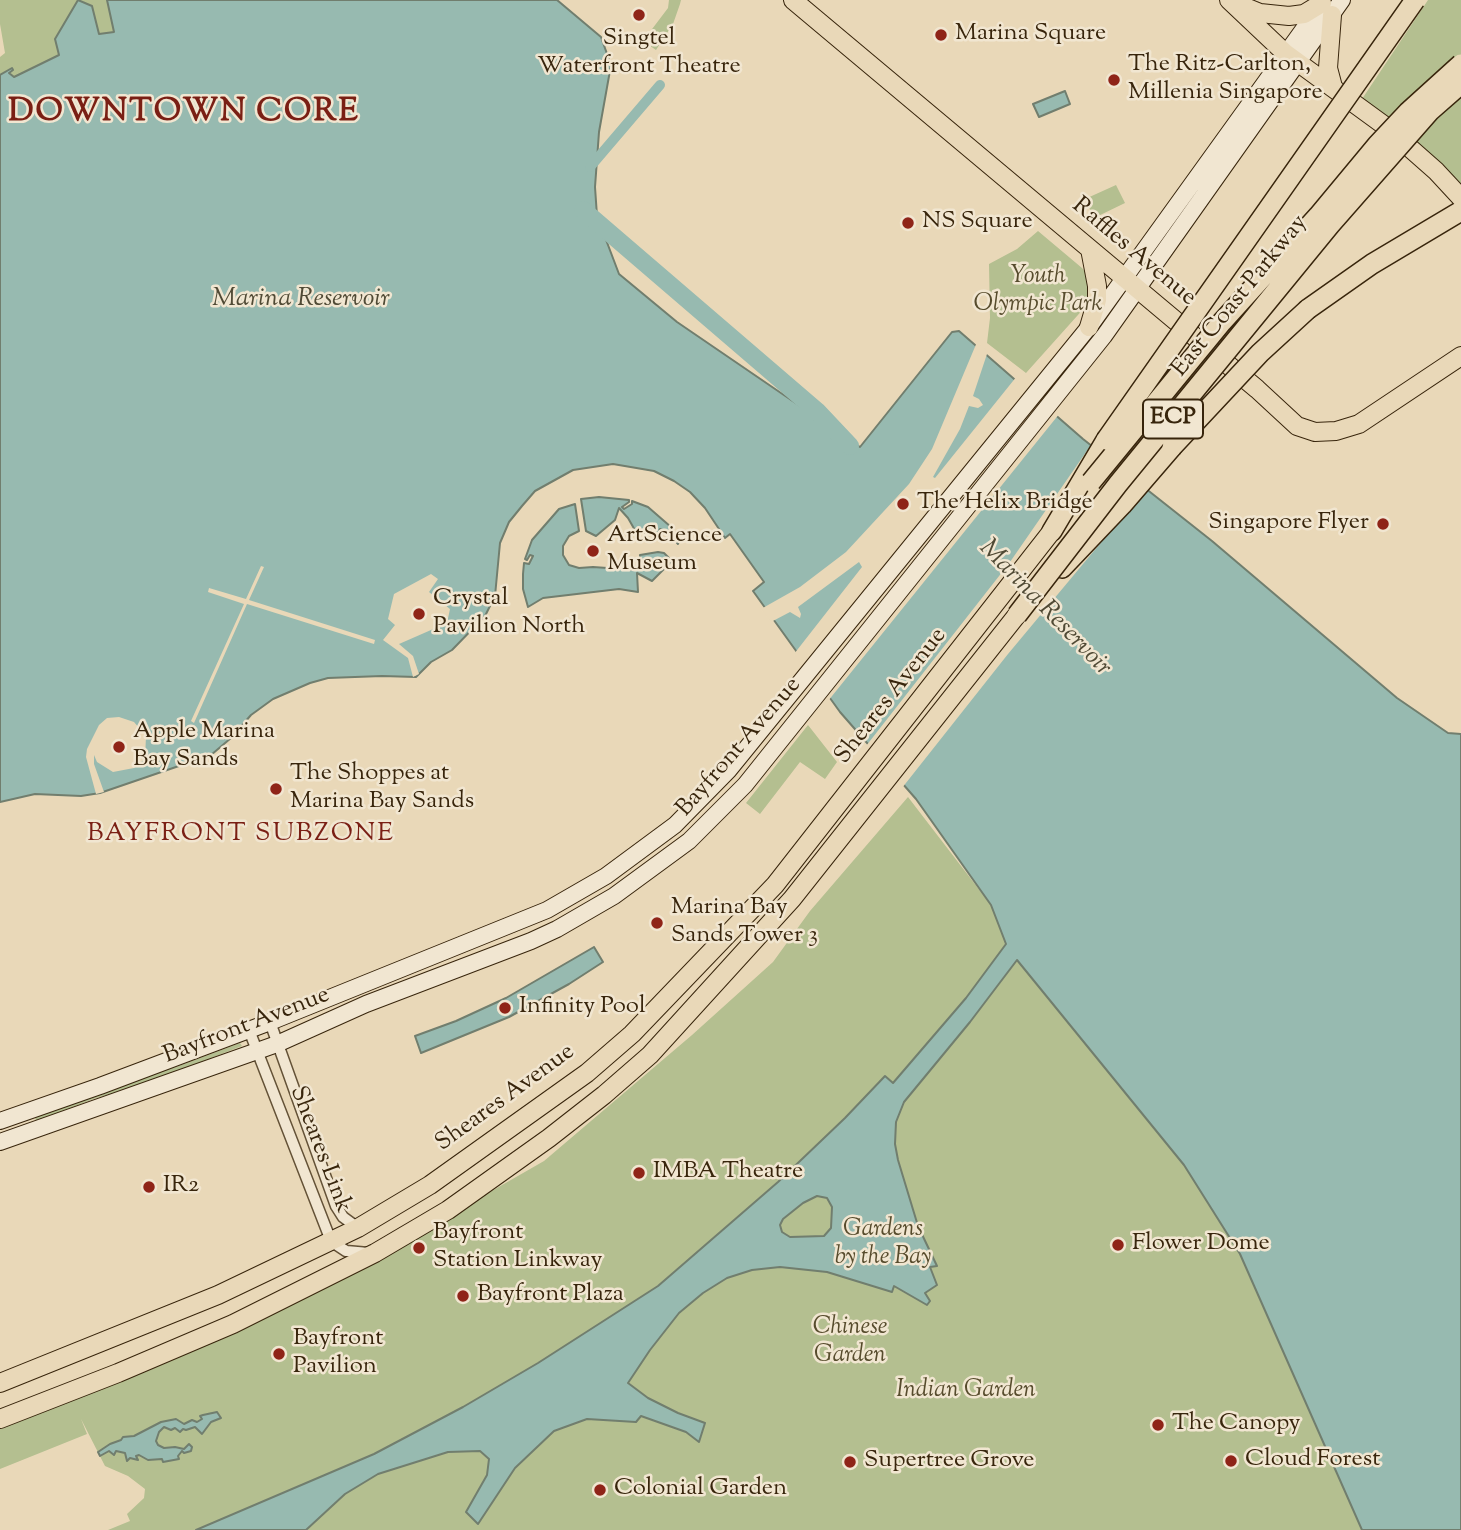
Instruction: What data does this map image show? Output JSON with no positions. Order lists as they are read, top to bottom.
{
  "streets": {
    "highway": ["East Coast Parkway", "ECP"],
    "main road": ["Raffles Avenue", "Sheares Avenue", "Bayfront Avenue"],
    "street": ["Sheares Link"]
  },
  "crossings": [
    ["Raffles Avenue", "Bayfront Avenue"],
    ["East Coast Parkway", "Sheares Avenue"],
    ["Sheares Avenue", "Sheares Link"],
    ["Bayfront Avenue", "Sheares Link"]
  ],
  "districts": ["DOWNTOWN CORE", "BAYFRONT SUBZONE"],
  "water": ["Marina Reservoir"],
  "parks": [
    "Youth Olympic Park",
    "Gardens by the Bay",
    "Chinese Garden",
    "Indian Garden"
  ],
  "places": [
    "Singtel Waterfront Theatre",
    "Marina Square",
    "The Ritz-Carlton, Millenia Singapore",
    "NS Square",
    "The Helix Bridge",
    "Singapore Flyer",
    "ArtScience Museum",
    "Crystal Pavilion North",
    "Apple Marina Bay Sands",
    "The Shoppes at Marina Bay Sands",
    "Marina Bay Sands Tower 3",
    "Infinity Pool",
    "IMBA Theatre",
    "IR2",
    "Flower Dome",
    "Bayfront Station Linkway",
    "Bayfront Plaza",
    "Bayfront Pavilion",
    "The Canopy",
    "Cloud Forest",
    "Supertree Grove",
    "Colonial Garden"
  ]
}
